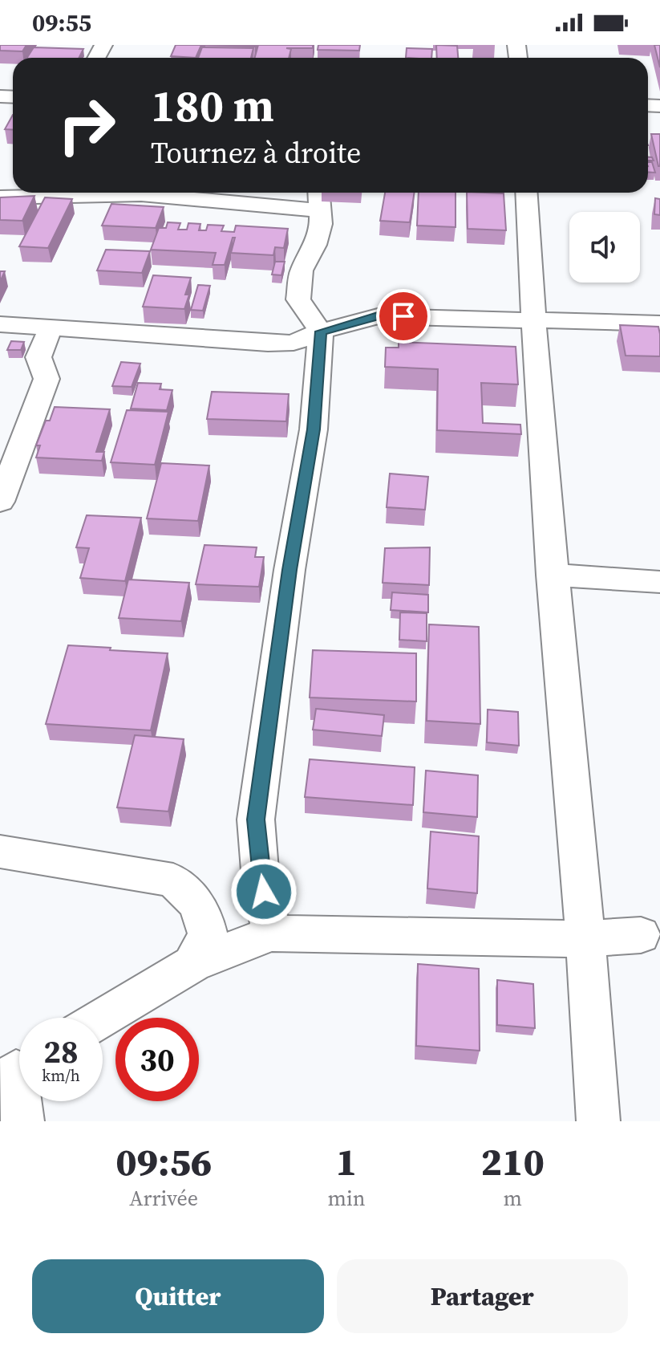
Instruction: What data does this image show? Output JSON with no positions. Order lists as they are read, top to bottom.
{
  "page": {
    "status": "09:55",
    "turn": ["180 m", "Tournez à droite"],
    "speed": "28 km/h",
    "limit": "30",
    "eta": [
      "09:56",
      "Arrivée",
      "1",
      "min",
      "210",
      "m"
    ],
    "buttons": ["Quitter", "Partager"]
  }
}
